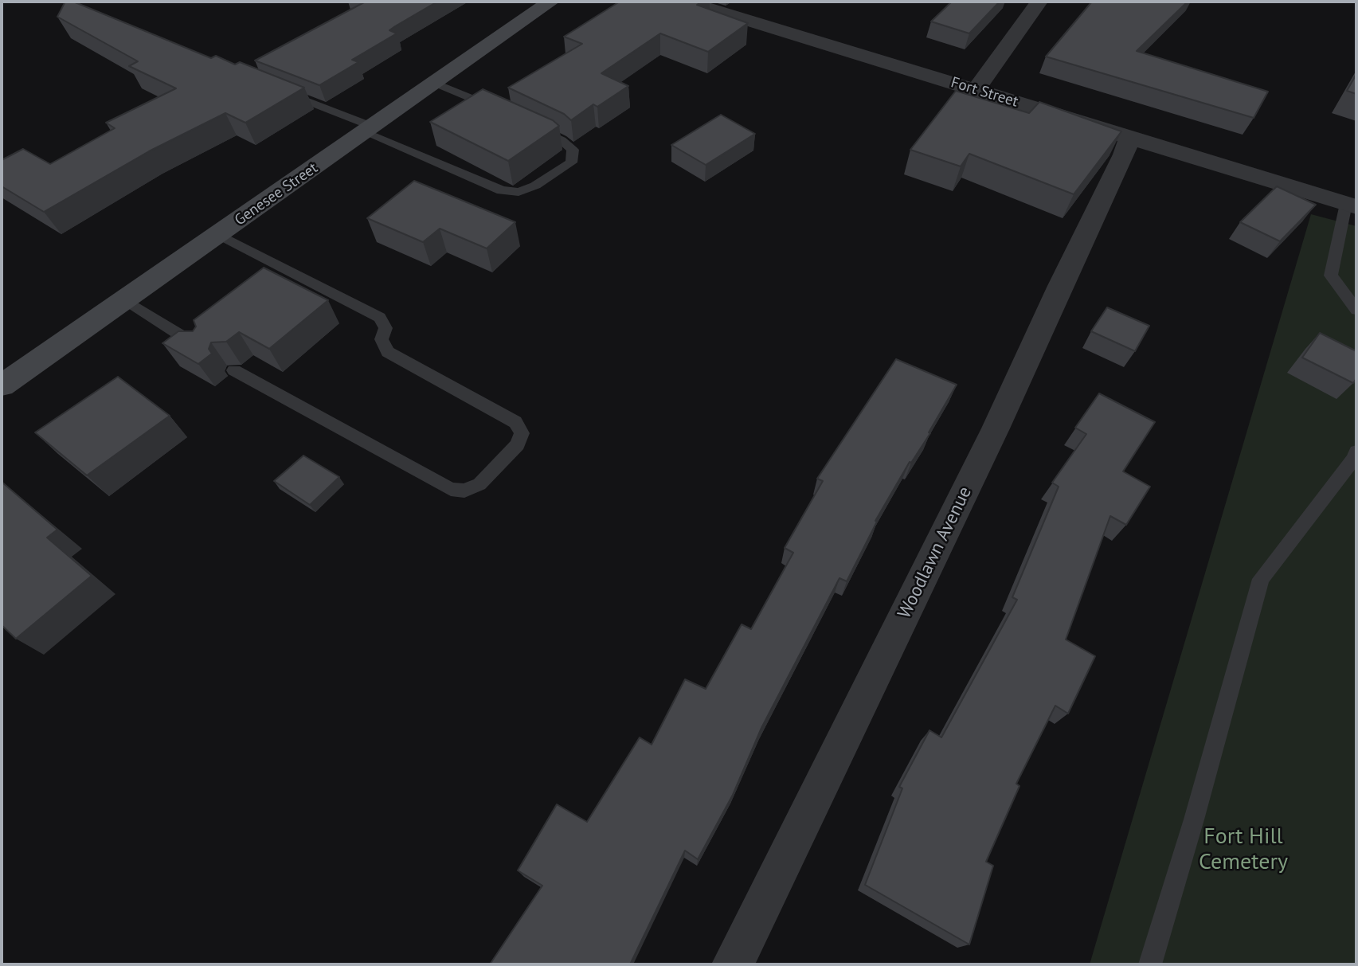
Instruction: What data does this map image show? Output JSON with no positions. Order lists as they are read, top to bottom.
{
  "streets": {
    "main road": ["Genesee Street"],
    "street": ["Fort Street", "Woodlawn Avenue"]
  },
  "crossings": [
    ["Fort Street", "Woodlawn Avenue"]
  ],
  "parks": ["Fort Hill Cemetery"]
}
